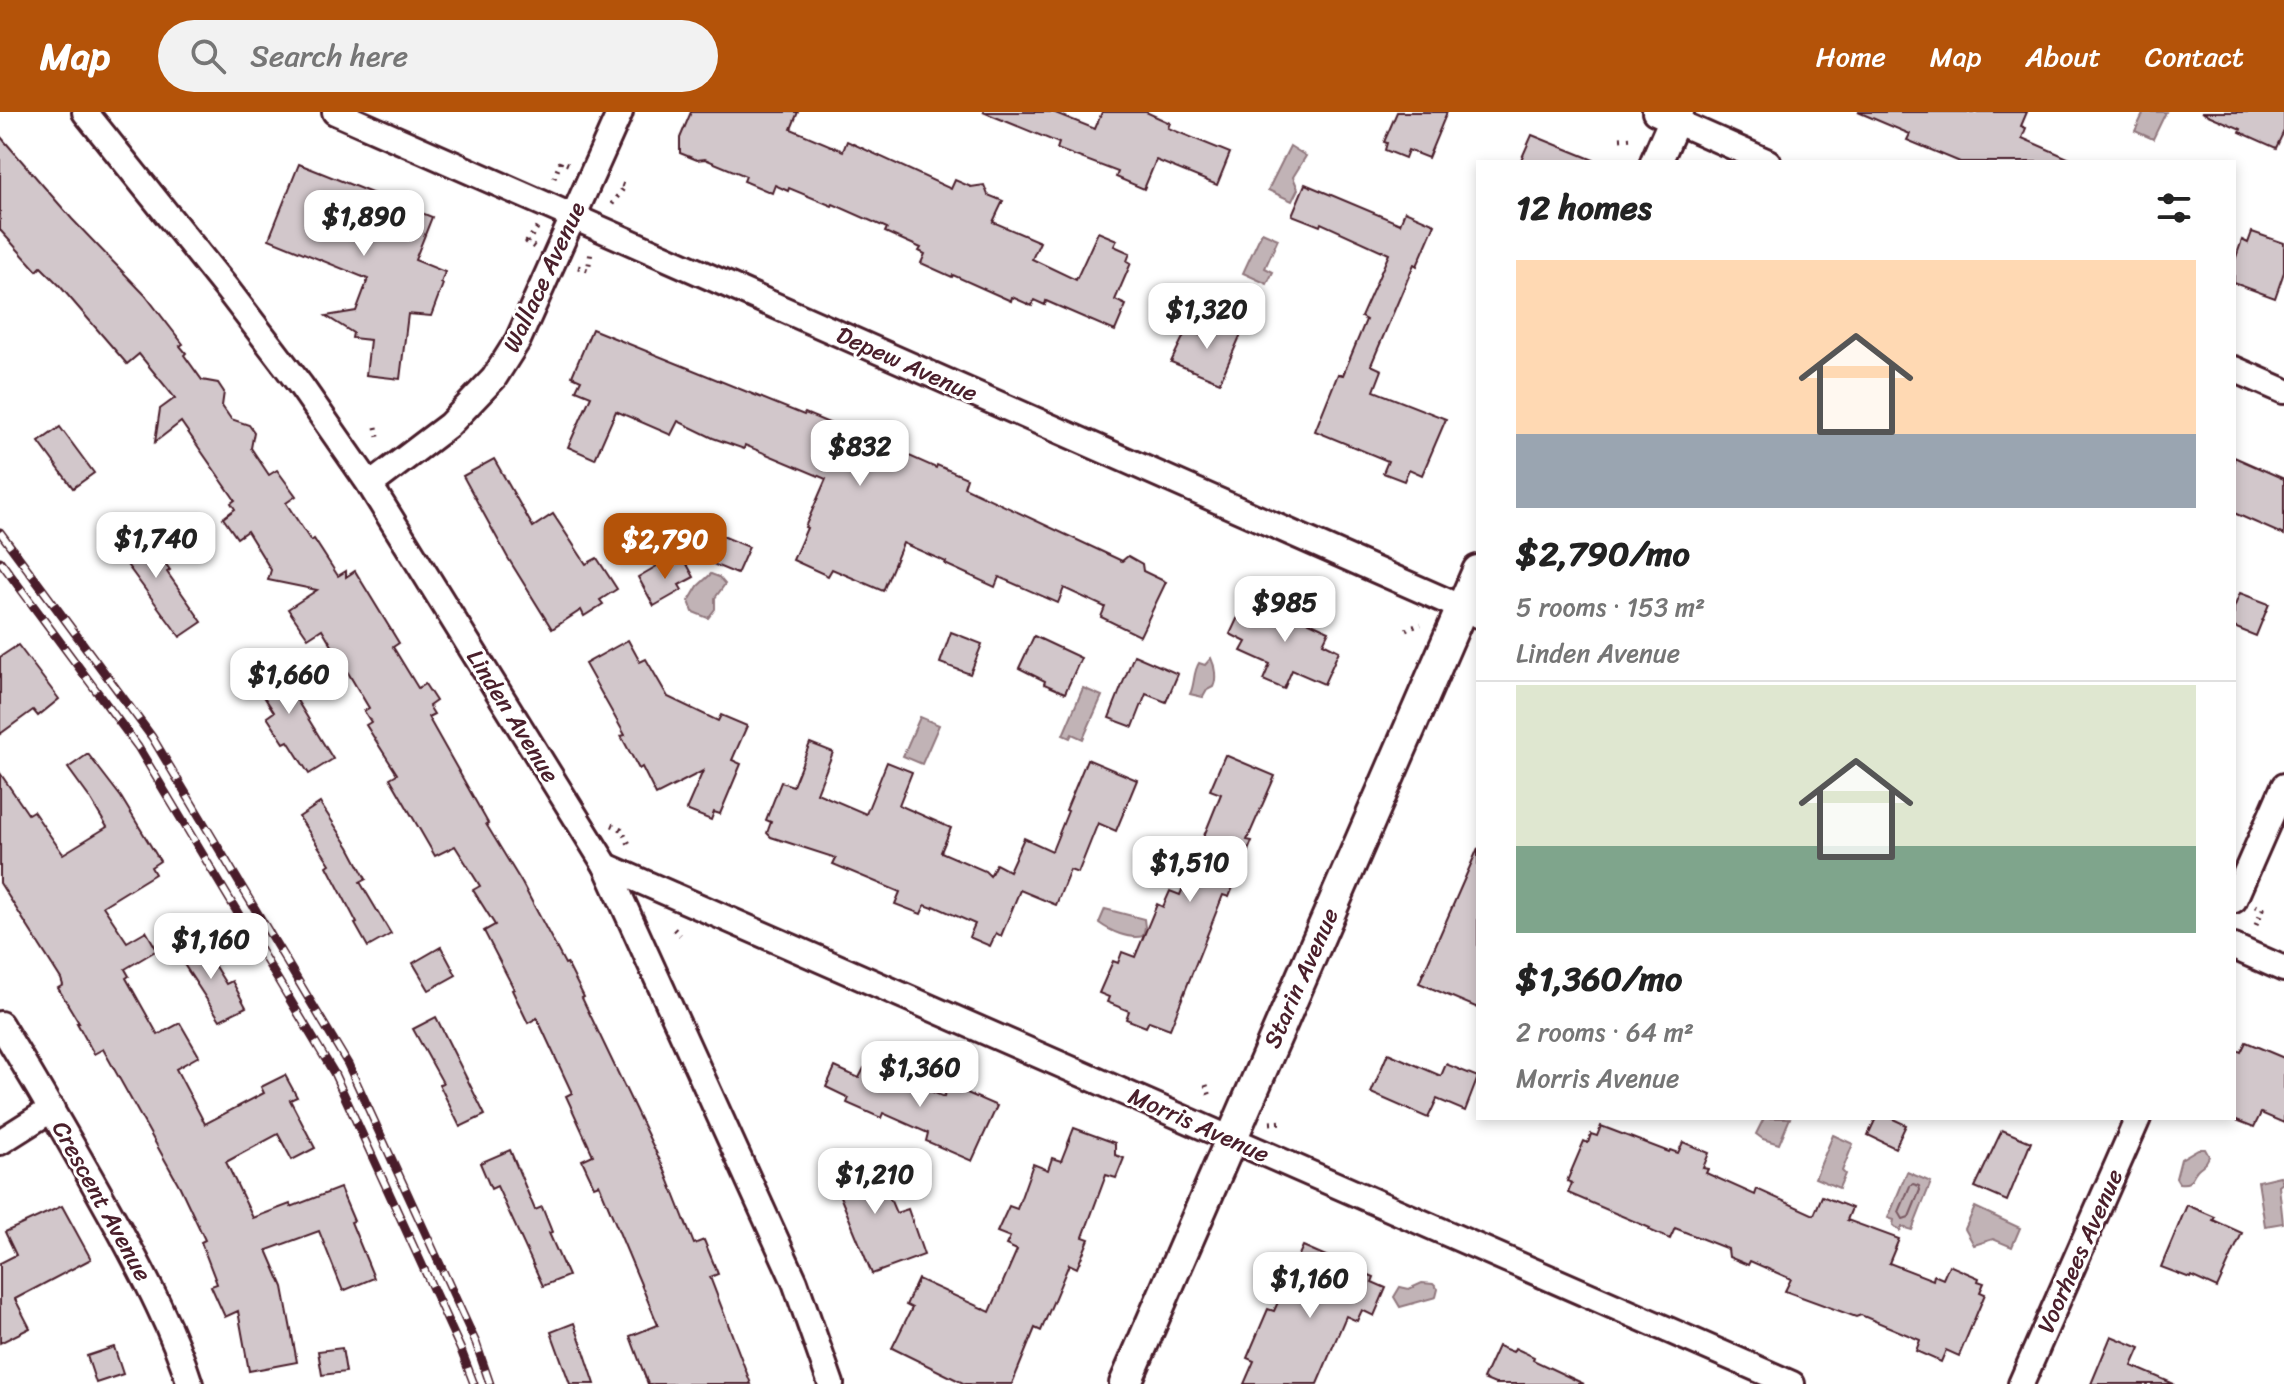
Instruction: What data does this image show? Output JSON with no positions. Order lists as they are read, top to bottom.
{
  "streets": {
    "street": [
      "Wallace Avenue",
      "Depew Avenue",
      "Linden Avenue",
      "Starin Avenue",
      "Morris Avenue",
      "Crescent Avenue",
      "Voorhees Avenue"
    ]
  },
  "crossings": [
    ["Wallace Avenue", "Depew Avenue"],
    ["Wallace Avenue", "Linden Avenue"],
    ["Depew Avenue", "Starin Avenue"],
    ["Linden Avenue", "Morris Avenue"],
    ["Starin Avenue", "Morris Avenue"]
  ],
  "page": {
    "header": "Map",
    "search": "Search here",
    "nav": [
      "Home",
      "Map",
      "About",
      "Contact"
    ],
    "heading": "12 homes",
    "price": [
      "$1,890",
      "$1,320",
      "$832",
      "$1,740",
      "$2,790",
      "$985",
      "$1,660",
      "$1,510",
      "$1,160",
      "$1,360",
      "$1,210",
      "$1,160"
    ],
    "list": [
      {
        "name": "$2,790/mo",
        "note": "5 rooms · 153 m² · Linden Avenue"
      },
      {
        "name": "$1,360/mo",
        "note": "2 rooms · 64 m² · Morris Avenue"
      }
    ]
  }
}
